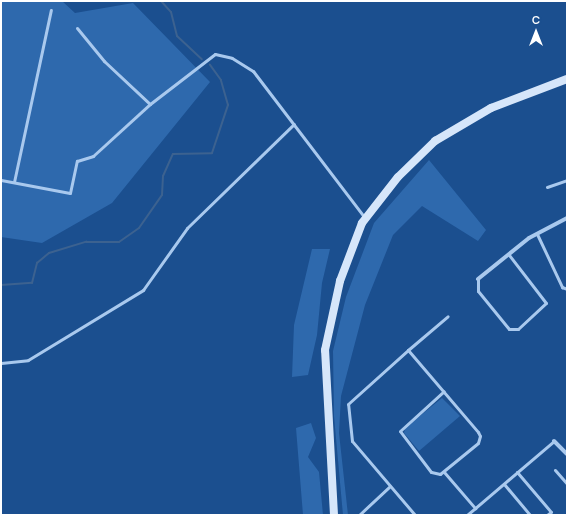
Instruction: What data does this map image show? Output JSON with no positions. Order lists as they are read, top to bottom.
{
  "north": "top"
}
